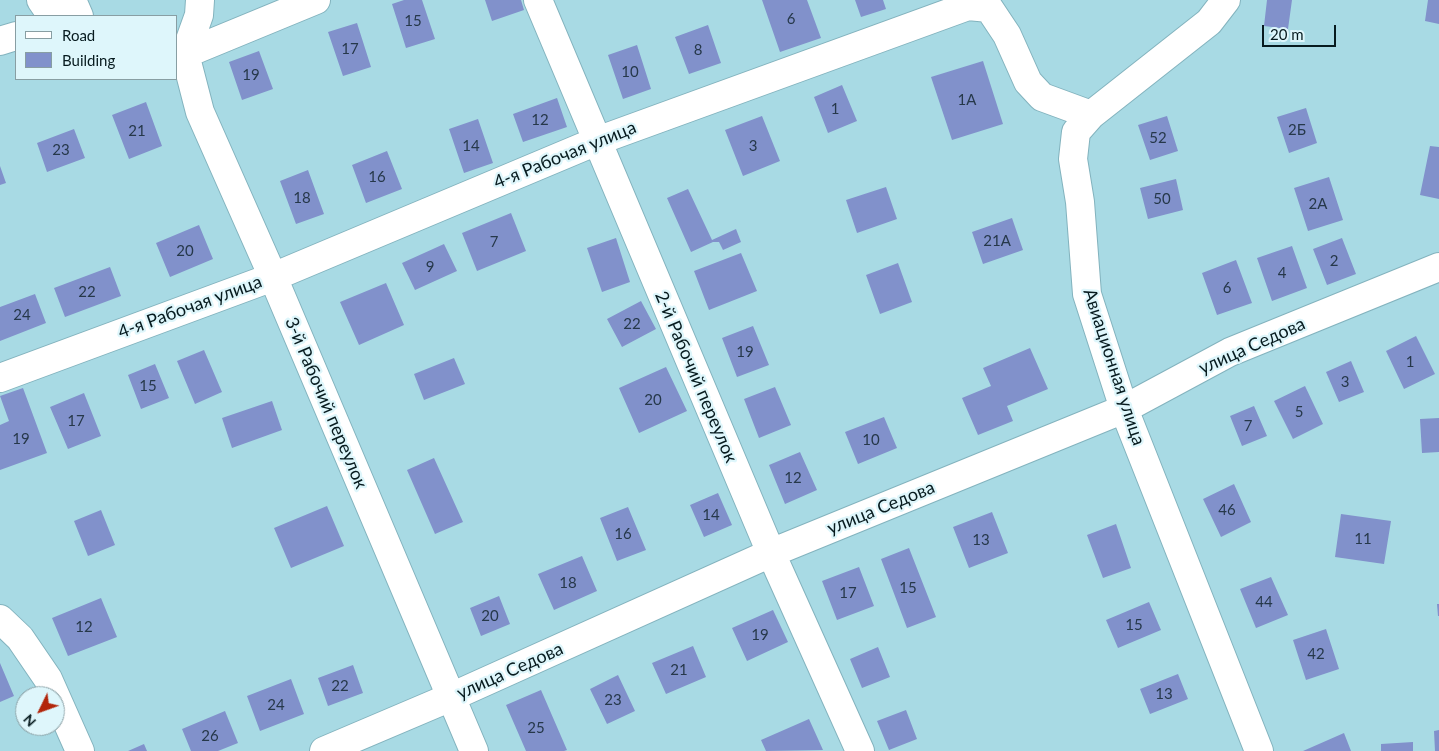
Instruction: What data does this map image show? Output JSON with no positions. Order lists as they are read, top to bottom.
{
  "streets": {
    "street": [
      "4-я Рабочая улица",
      "улица Седова",
      "Авиационная улица",
      "2-й Рабочий переулок",
      "3-й Рабочий переулок"
    ]
  },
  "crossings": [
    ["4-я Рабочая улица", "Авиационная улица"],
    ["4-я Рабочая улица", "2-й Рабочий переулок"],
    ["4-я Рабочая улица", "3-й Рабочий переулок"],
    ["улица Седова", "Авиационная улица"],
    ["улица Седова", "2-й Рабочий переулок"],
    ["улица Седова", "3-й Рабочий переулок"]
  ],
  "house_numbers": [
    "6",
    "15",
    "17",
    "8",
    "10",
    "19",
    "1А",
    "1",
    "12",
    "2Б",
    "21",
    "52",
    "14",
    "3",
    "23",
    "16",
    "18",
    "50",
    "2А",
    "21А",
    "7",
    "20",
    "2",
    "9",
    "4",
    "6",
    "22",
    "24",
    "22",
    "19",
    "1",
    "3",
    "15",
    "20",
    "5",
    "17",
    "7",
    "19",
    "10",
    "12",
    "46",
    "14",
    "16",
    "11",
    "13",
    "18",
    "15",
    "17",
    "44",
    "20",
    "15",
    "12",
    "19",
    "42",
    "21",
    "22",
    "13",
    "23",
    "24",
    "25",
    "26"
  ],
  "legend": ["Road", "Building"],
  "scale_bar": "20 m",
  "north": "bottom left"
}
